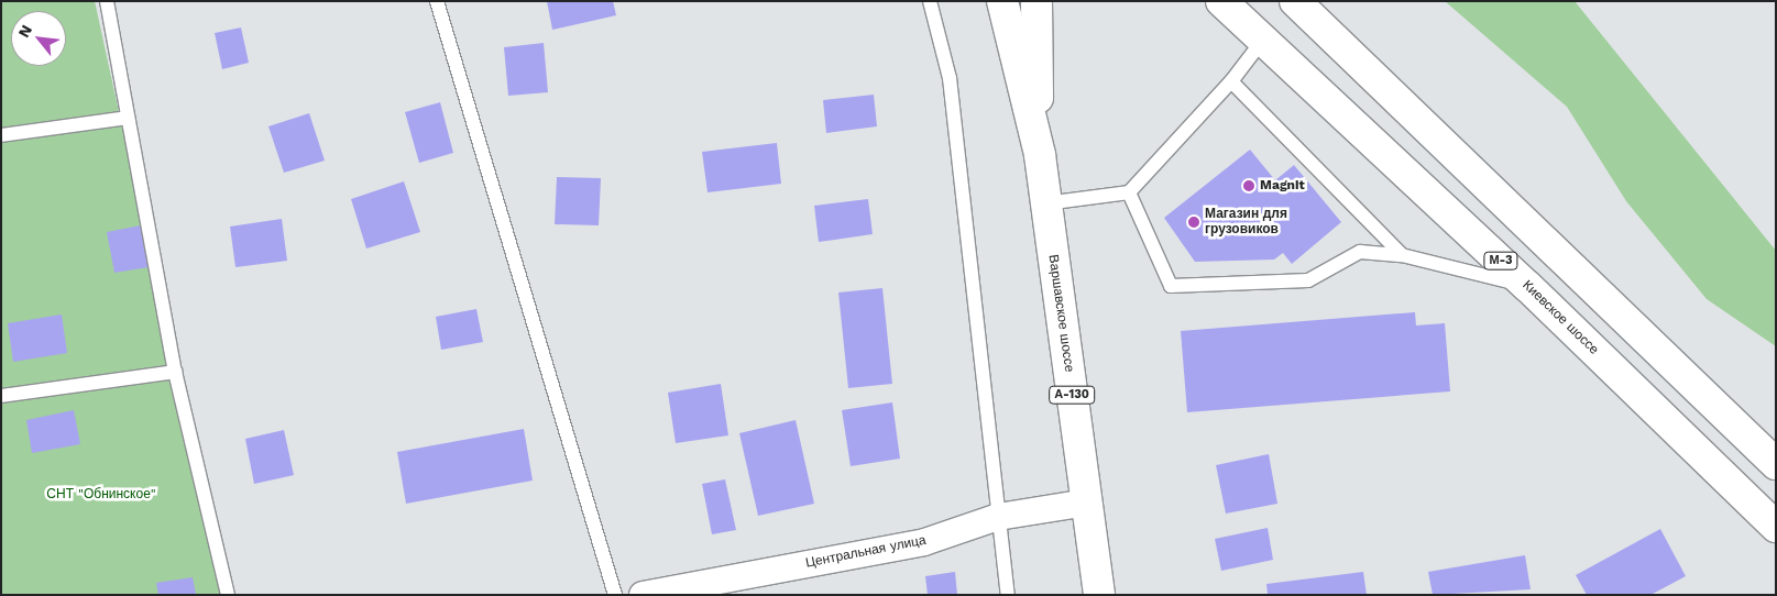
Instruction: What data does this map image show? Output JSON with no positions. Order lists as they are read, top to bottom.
{
  "streets": {
    "main road": [
      "М-3",
      "Варшавское шоссе",
      "Киевское шоссе",
      "А-130"
    ],
    "street": ["Центральная улица"]
  },
  "crossings": [
    ["Варшавское шоссе", "А-130"],
    ["Варшавское шоссе", "Центральная улица"]
  ],
  "parks": ["СНТ \"Обнинское\""],
  "places": ["Magnit", "Магазин для грузовиков"],
  "north": "top left"
}
